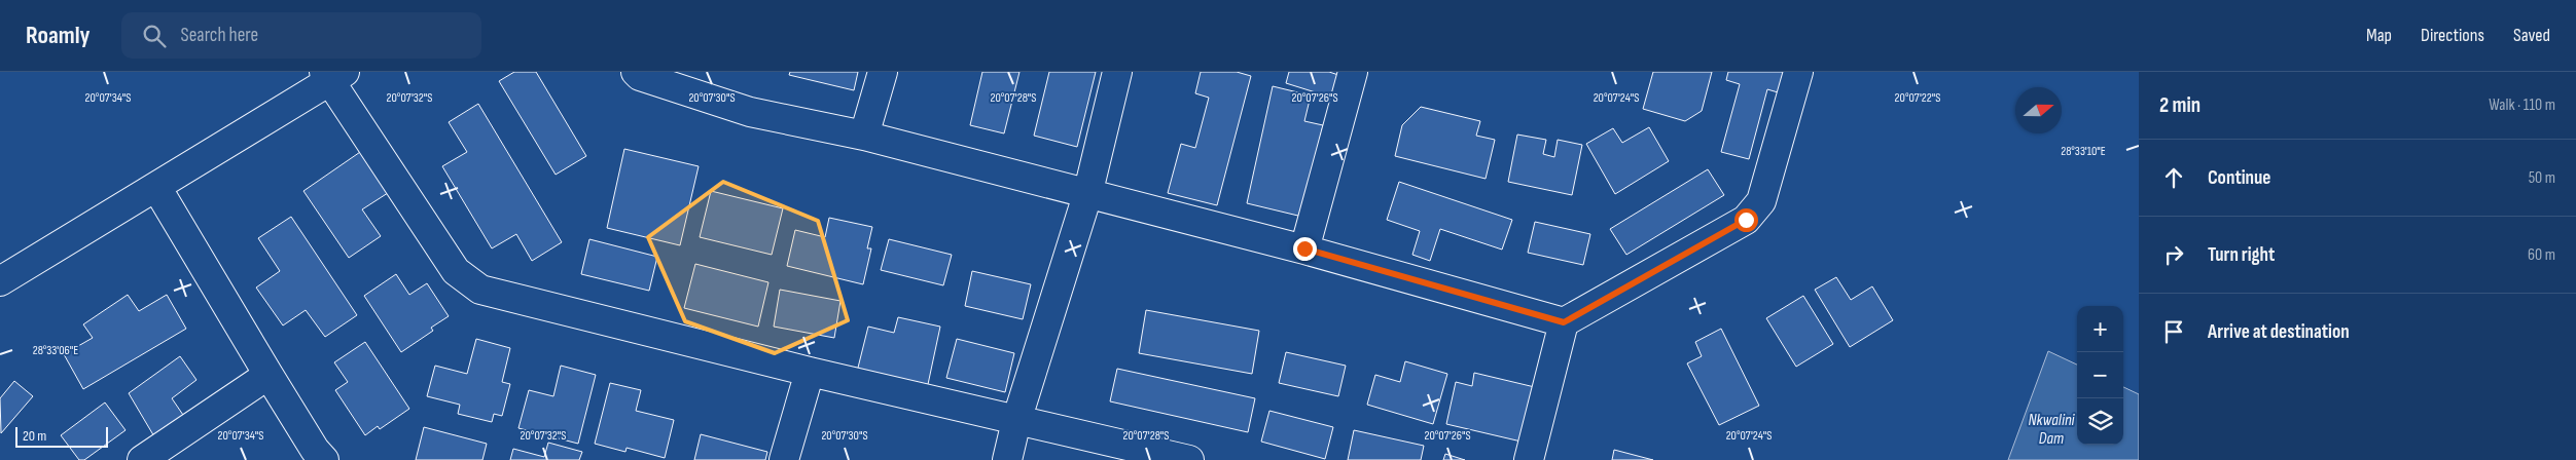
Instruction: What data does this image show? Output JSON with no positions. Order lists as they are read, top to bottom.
{
  "water": ["Nkwalini Dam"],
  "scale_bar": "20 m",
  "north": "right",
  "page": {
    "header": "Roamly",
    "search": "Search here",
    "nav": ["Map", "Directions", "Saved"],
    "heading": ["2 min", "Walk · 110 m"],
    "list": [
      ["Continue", "50 m"],
      ["Turn right", "60 m"],
      "Arrive at destination"
    ],
    "map_buttons": ["+", "−"],
    "scale": "20 m"
  },
  "coordinates": [
    "20°07'34\"S",
    "20°07'32\"S",
    "20°07'30\"S",
    "20°07'28\"S",
    "20°07'26\"S",
    "20°07'24\"S",
    "20°07'22\"S",
    "28°33'10\"E",
    "28°33'06\"E"
  ]
}
